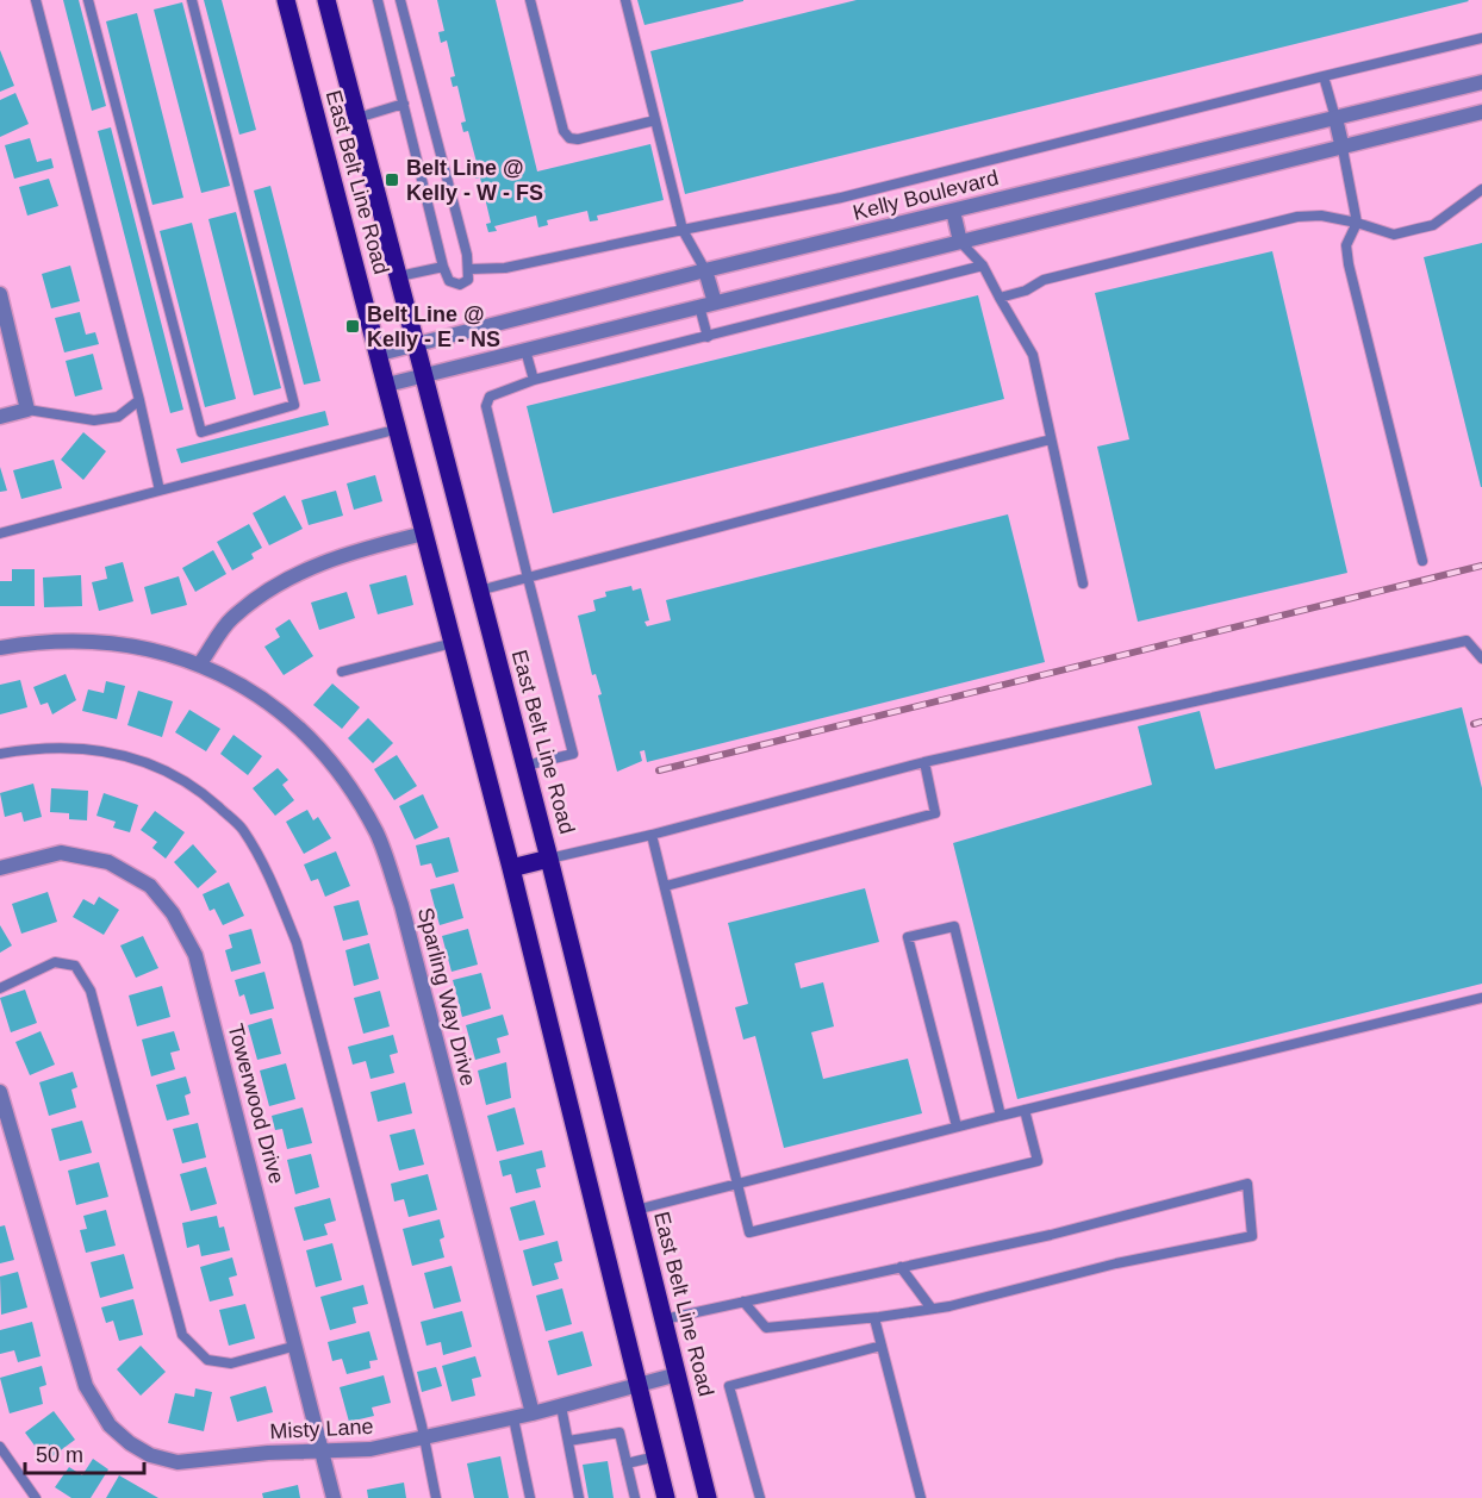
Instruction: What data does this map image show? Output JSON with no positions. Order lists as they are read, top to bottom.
{
  "streets": {
    "main road": ["East Belt Line Road"],
    "street": [
      "Kelly Boulevard",
      "Sparling Way Drive",
      "Towerwood Drive",
      "Misty Lane"
    ]
  },
  "crossings": [
    ["East Belt Line Road", "Kelly Boulevard"],
    ["East Belt Line Road", "Misty Lane"],
    ["Sparling Way Drive", "Misty Lane"],
    ["Towerwood Drive", "Misty Lane"]
  ],
  "places": {
    "transit": ["Belt Line @ Kelly - W - FS", "Belt Line @ Kelly - E - NS"]
  },
  "scale_bar": "50 m"
}
